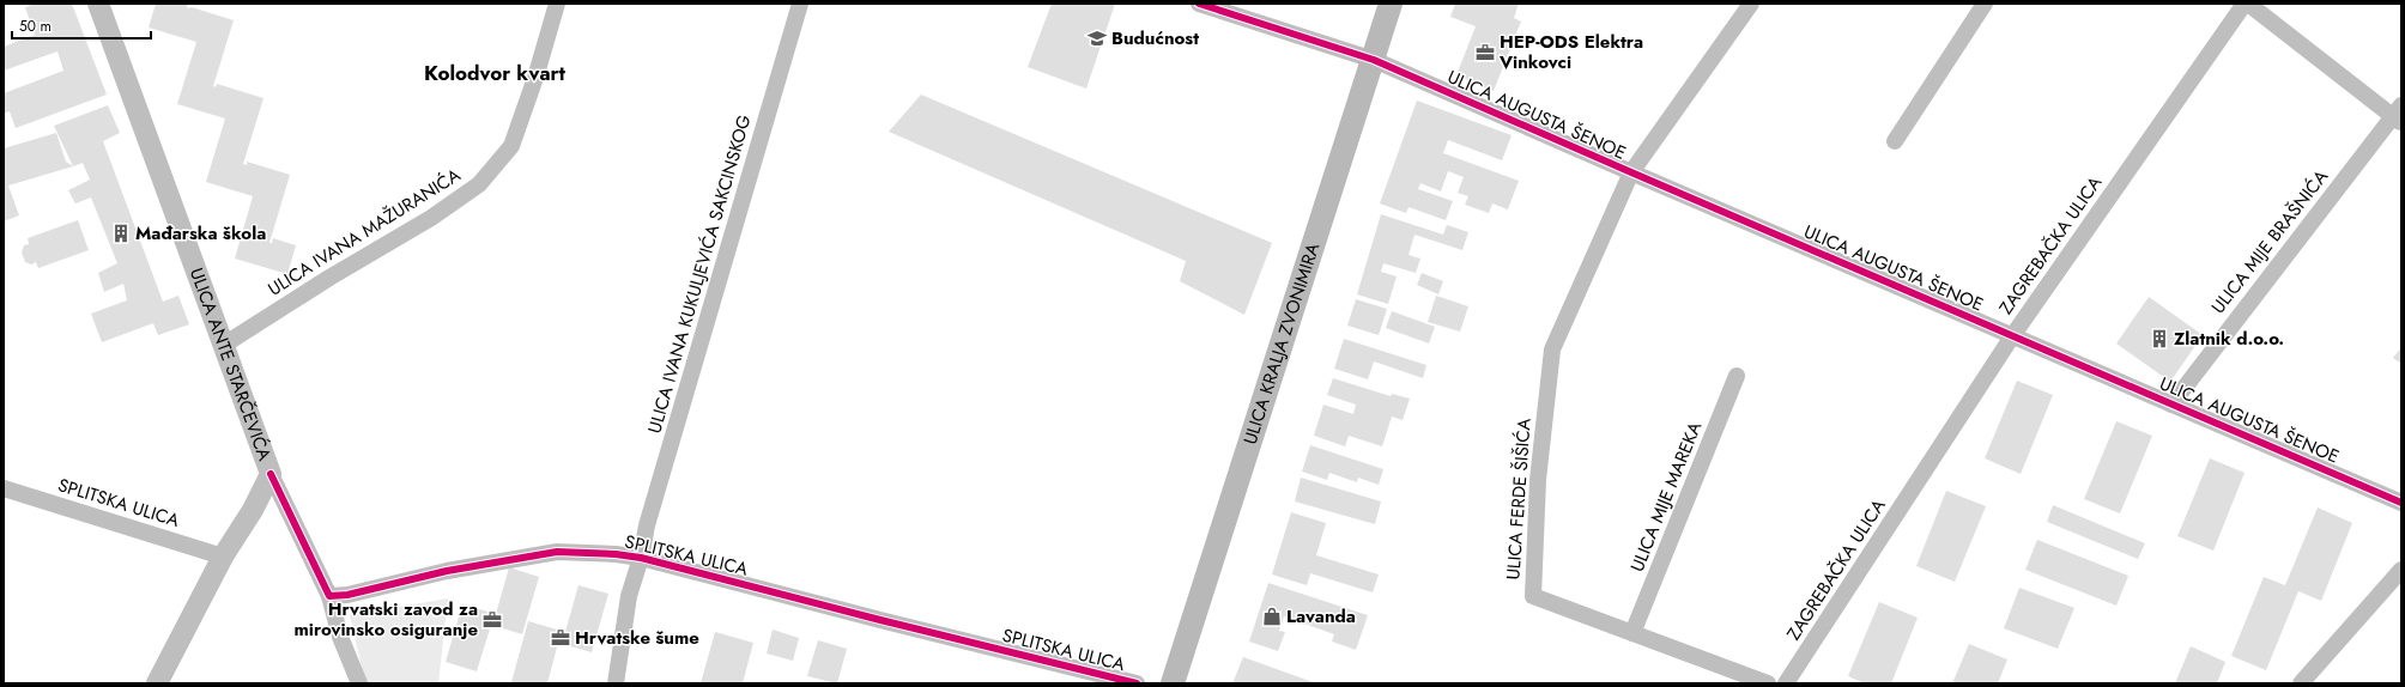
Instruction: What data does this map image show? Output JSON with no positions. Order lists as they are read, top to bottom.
{
  "streets": {
    "main road": ["ULICA KRALJA ZVONIMIRA"],
    "street": [
      "ULICA AUGUSTA ŠENOE",
      "ULICA IVANA MAŽURANIĆA",
      "ULICA MIJE BRAŠNIĆA",
      "ZAGREBAČKA ULICA",
      "ULICA IVANA KUKULJEVIĆA SAKCINSKOG",
      "ULICA ANTE STARČEVIĆA",
      "ULICA MIJE MAREKA",
      "ULICA FERDE ŠIŠIĆA",
      "SPLITSKA ULICA"
    ]
  },
  "crossings": [
    ["ULICA AUGUSTA ŠENOE", "ULICA MIJE BRAŠNIĆA"],
    ["ULICA AUGUSTA ŠENOE", "ZAGREBAČKA ULICA"],
    ["ULICA AUGUSTA ŠENOE", "ULICA KRALJA ZVONIMIRA"],
    ["ULICA AUGUSTA ŠENOE", "ULICA FERDE ŠIŠIĆA"],
    ["ULICA IVANA MAŽURANIĆA", "ULICA ANTE STARČEVIĆA"],
    ["ULICA IVANA KUKULJEVIĆA SAKCINSKOG", "SPLITSKA ULICA"],
    ["ULICA ANTE STARČEVIĆA", "SPLITSKA ULICA"],
    ["ULICA MIJE MAREKA", "ULICA FERDE ŠIŠIĆA"]
  ],
  "districts": ["Kolodvor kvart"],
  "places": {
    "school or university": ["Budućnost"],
    "office": ["HEP-ODS Elektra Vinkovci", "Hrvatski zavod za mirovinsko osiguranje", "Hrvatske šume"],
    "building": ["Mađarska škola", "Zlatnik d.o.o."],
    "shop": ["Lavanda"]
  },
  "scale_bar": "50 m"
}
